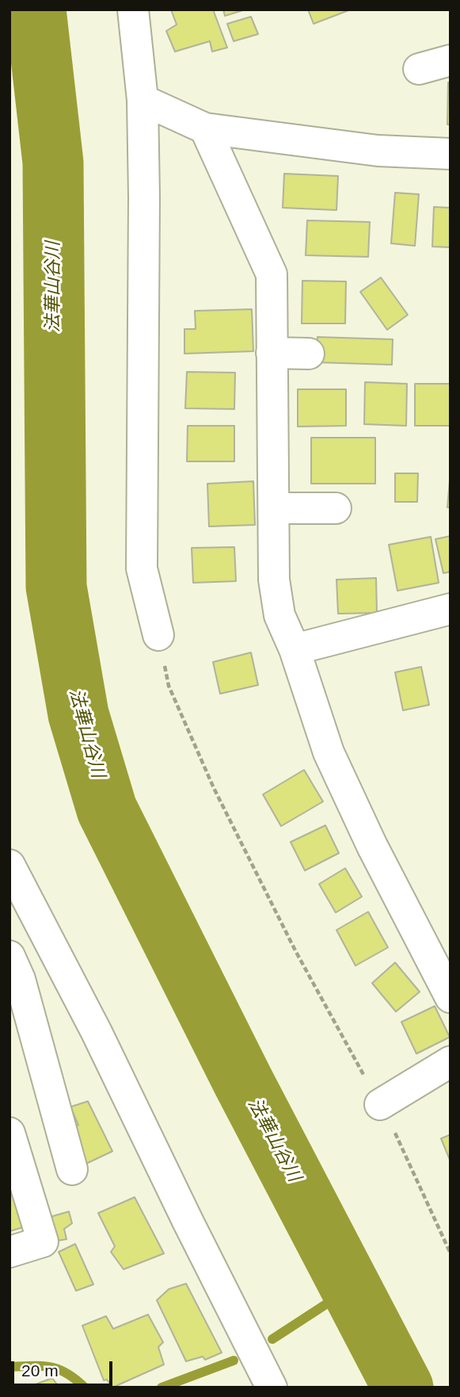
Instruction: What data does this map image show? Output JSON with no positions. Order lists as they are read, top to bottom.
{
  "water": ["法華山谷川"],
  "scale_bar": "20 m"
}
